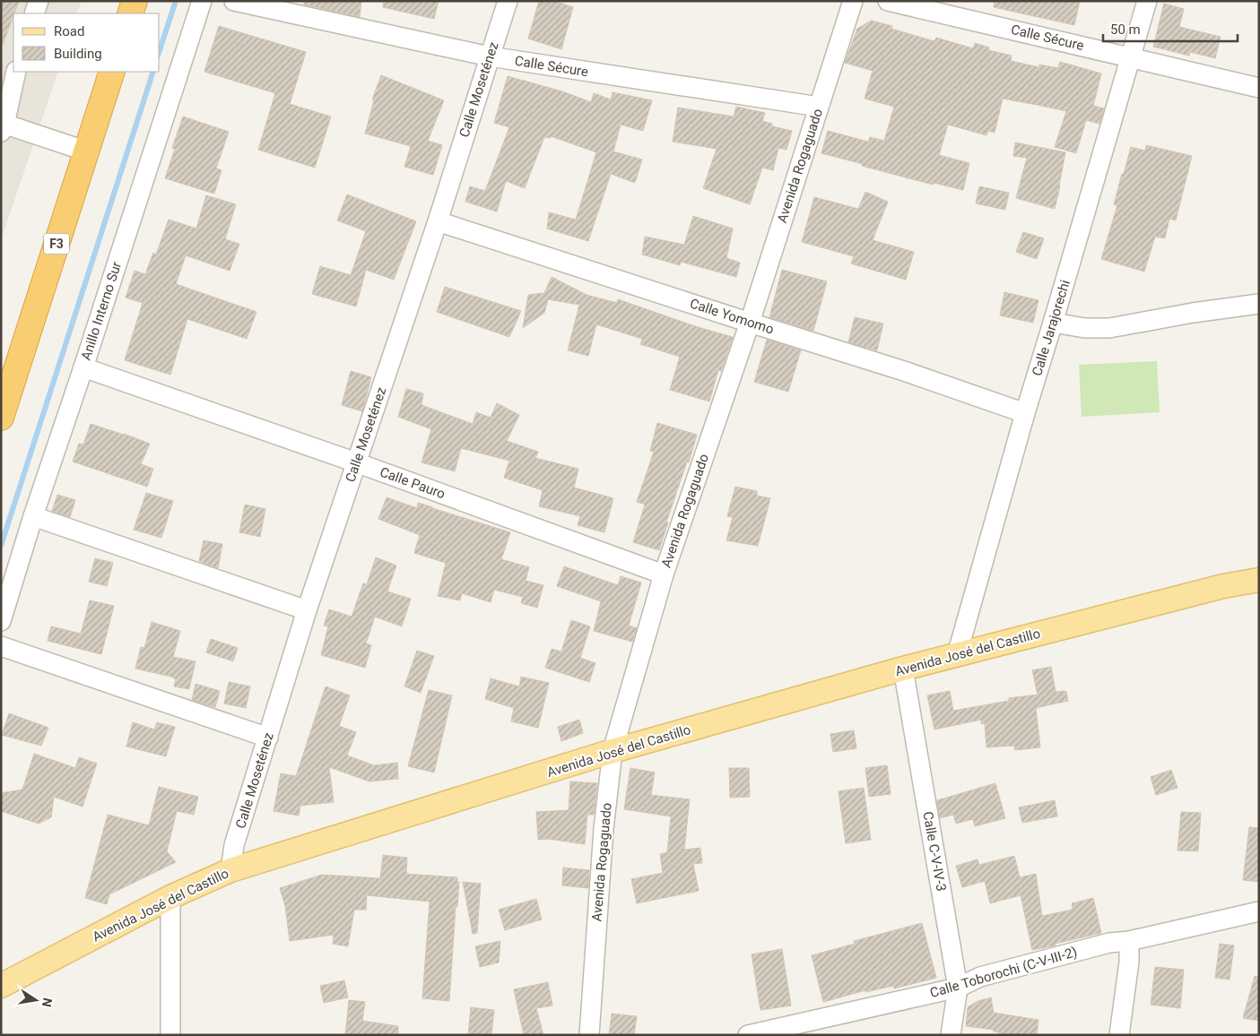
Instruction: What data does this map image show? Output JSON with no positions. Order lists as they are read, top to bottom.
{
  "streets": {
    "highway": ["F3"],
    "main road": ["Avenida José del Castillo"],
    "street": [
      "Calle Sécure",
      "Calle Moseténez",
      "Avenida Rogaguado",
      "Anillo Interno Sur",
      "Calle Yomomo",
      "Calle Jarajorechi",
      "Calle Pauro",
      "Calle C-V-IV-3",
      "Calle Toborochi (C-V-III-2)"
    ]
  },
  "crossings": [
    ["Calle Sécure", "Calle Moseténez"],
    ["Calle Sécure", "Avenida Rogaguado"],
    ["Calle Sécure", "Calle Jarajorechi"],
    ["Calle Moseténez", "Calle Yomomo"],
    ["Calle Moseténez", "Calle Pauro"],
    ["Calle Moseténez", "Avenida José del Castillo"],
    ["Avenida Rogaguado", "Calle Yomomo"],
    ["Avenida Rogaguado", "Calle Pauro"],
    ["Avenida Rogaguado", "Avenida José del Castillo"],
    ["Anillo Interno Sur", "Calle Pauro"],
    ["Calle Yomomo", "Calle Jarajorechi"],
    ["Calle Jarajorechi", "Avenida José del Castillo"],
    ["Avenida José del Castillo", "Calle C-V-IV-3"],
    ["Calle C-V-IV-3", "Calle Toborochi (C-V-III-2)"]
  ],
  "legend": ["Road", "Building"],
  "scale_bar": "50 m",
  "north": "right"
}
